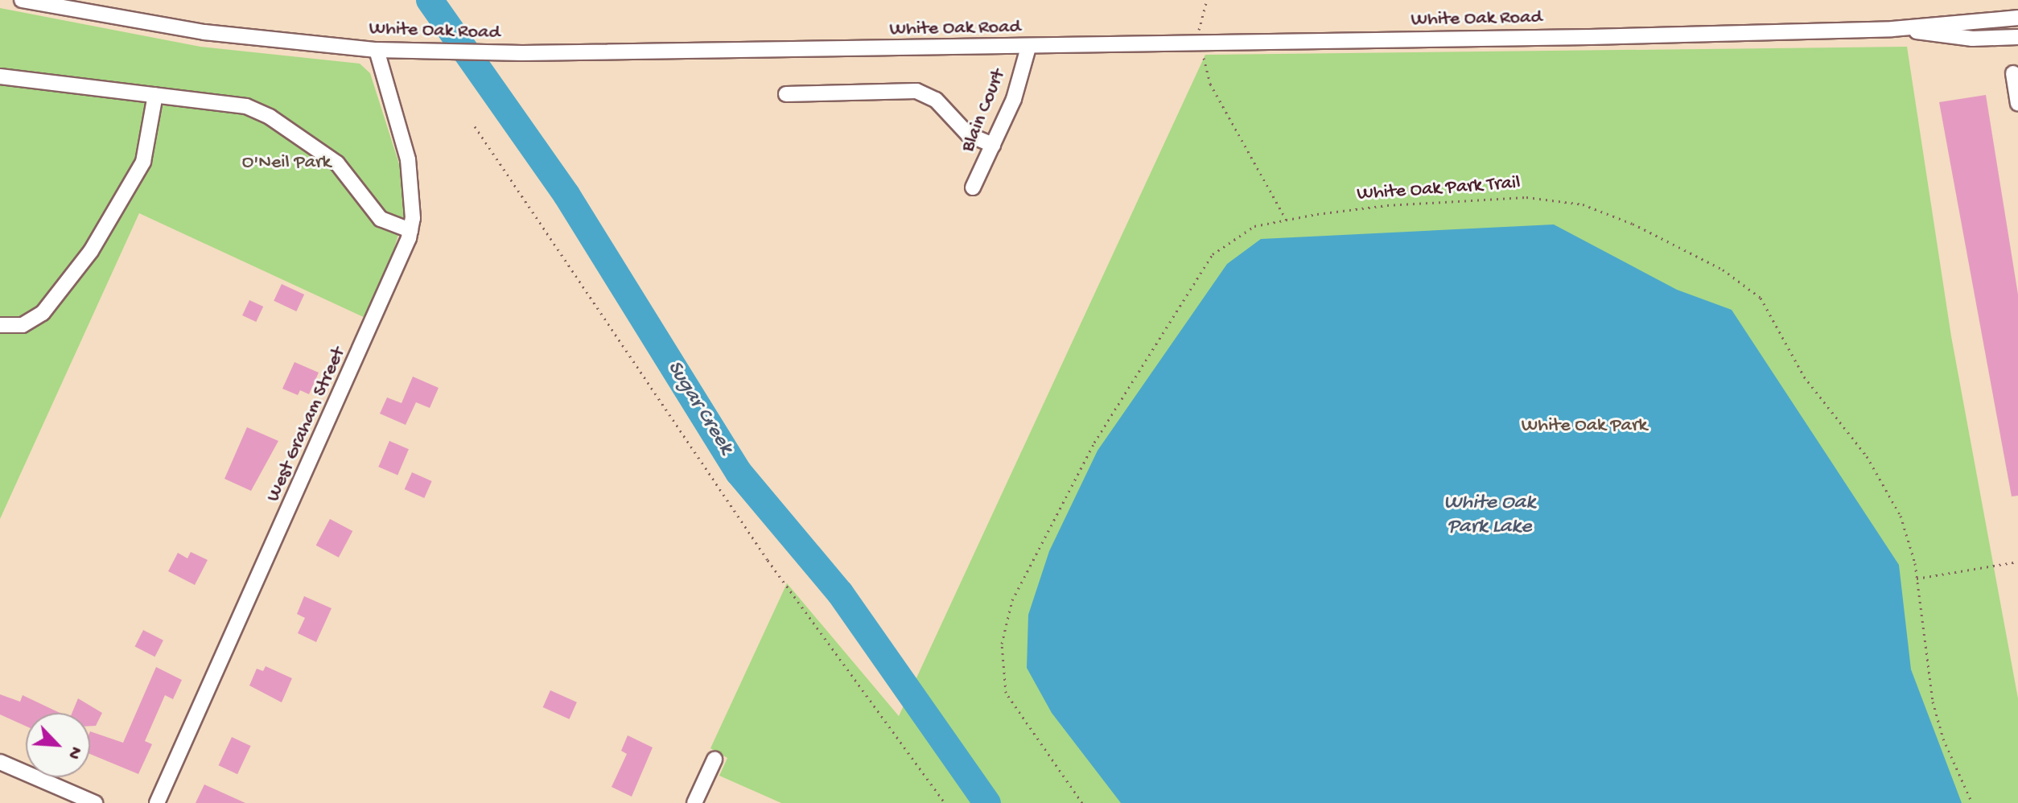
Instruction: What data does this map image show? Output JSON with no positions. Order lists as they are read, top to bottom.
{
  "streets": {
    "street": ["White Oak Road", "Blain Court", "West Graham Street"],
    "path": ["White Oak Park Trail"]
  },
  "crossings": [
    ["White Oak Road", "Blain Court"],
    ["White Oak Road", "West Graham Street"]
  ],
  "water": ["Sugar Creek", "White Oak Park Lake"],
  "parks": ["O'Neil Park", "White Oak Park"],
  "north": "bottom right"
}
